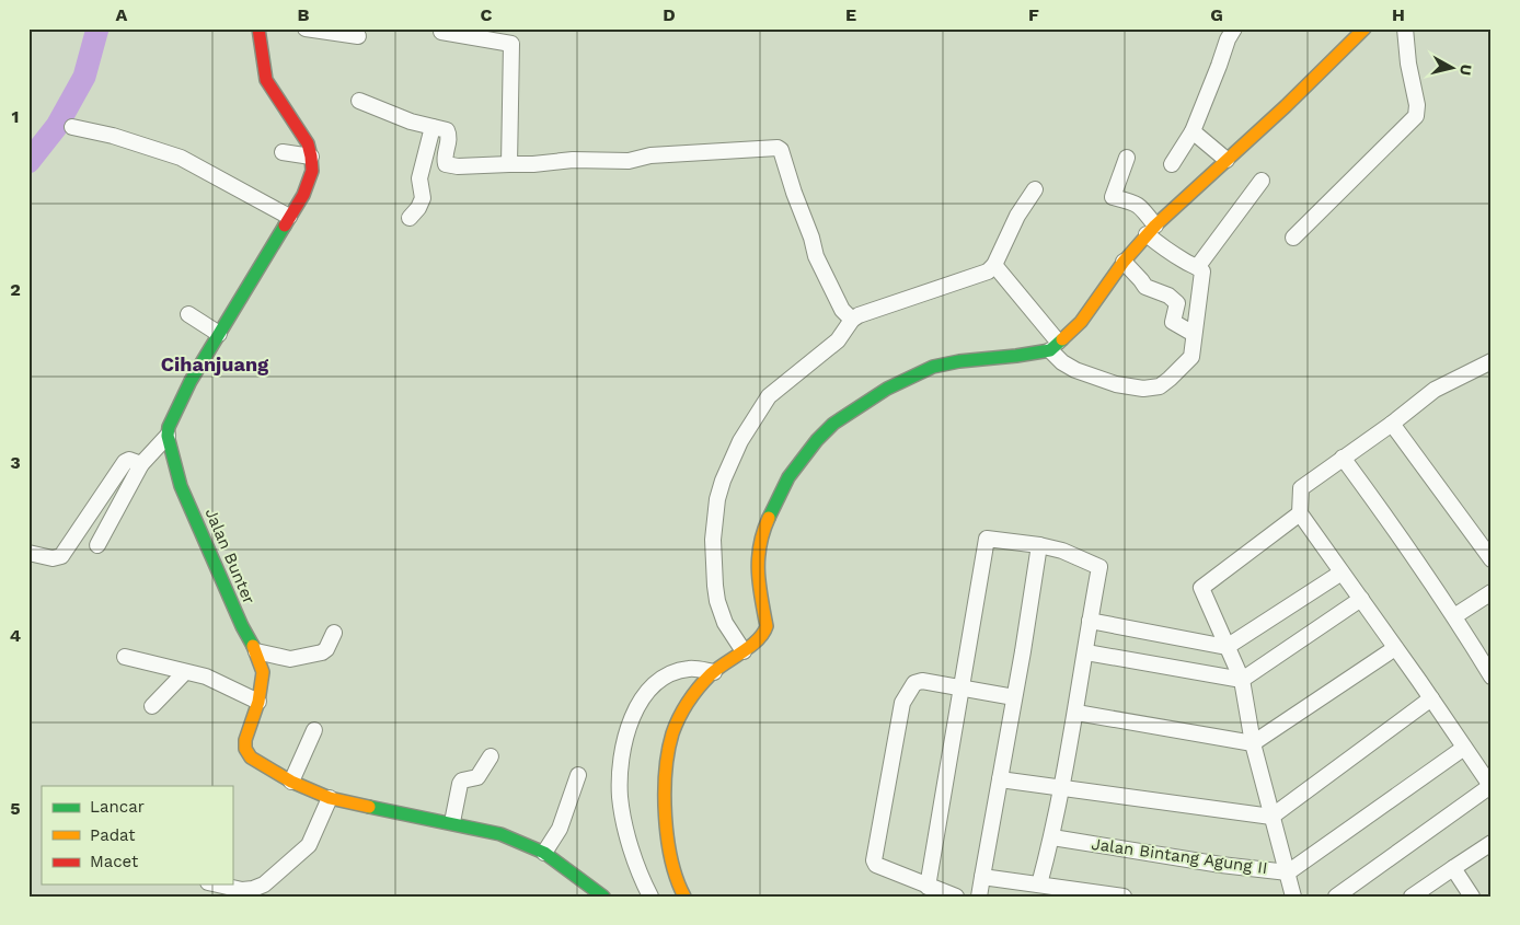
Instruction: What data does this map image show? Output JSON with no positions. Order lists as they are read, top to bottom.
{
  "streets": {
    "street": ["Jalan Bunter", "Jalan Bintang Agung II"]
  },
  "districts": ["Cihanjuang"],
  "legend": ["Lancar", "Padat", "Macet"],
  "north": "right",
  "grid": {
    "columns": [
      "A",
      "B",
      "C",
      "D",
      "E",
      "F",
      "G",
      "H"
    ],
    "rows": [
      "1",
      "2",
      "3",
      "4",
      "5"
    ]
  }
}
